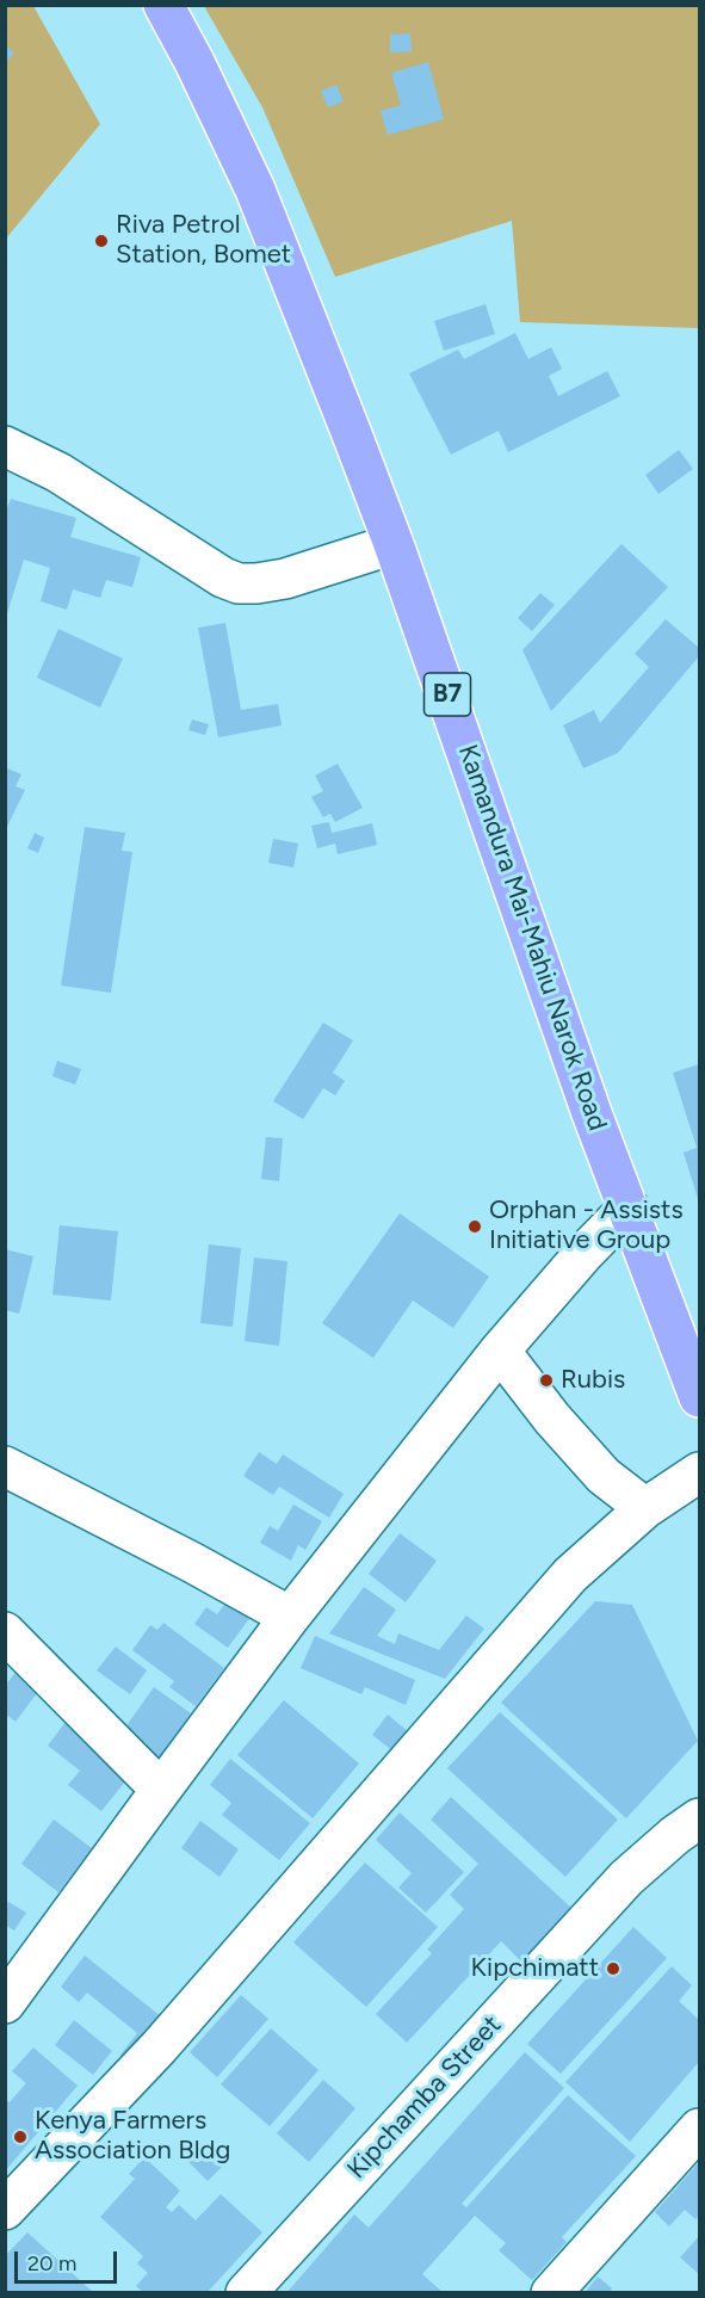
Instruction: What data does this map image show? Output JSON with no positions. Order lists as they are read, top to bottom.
{
  "streets": {
    "highway": ["B7", "Kamandura Mai-Mahiu Narok Road"],
    "street": ["Kipchamba Street"]
  },
  "places": [
    "Riva Petrol Station, Bomet",
    "Orphan - Assists Initiative Group",
    "Rubis",
    "Kipchimatt",
    "Kenya Farmers Association Bldg"
  ],
  "scale_bar": "20 m"
}
